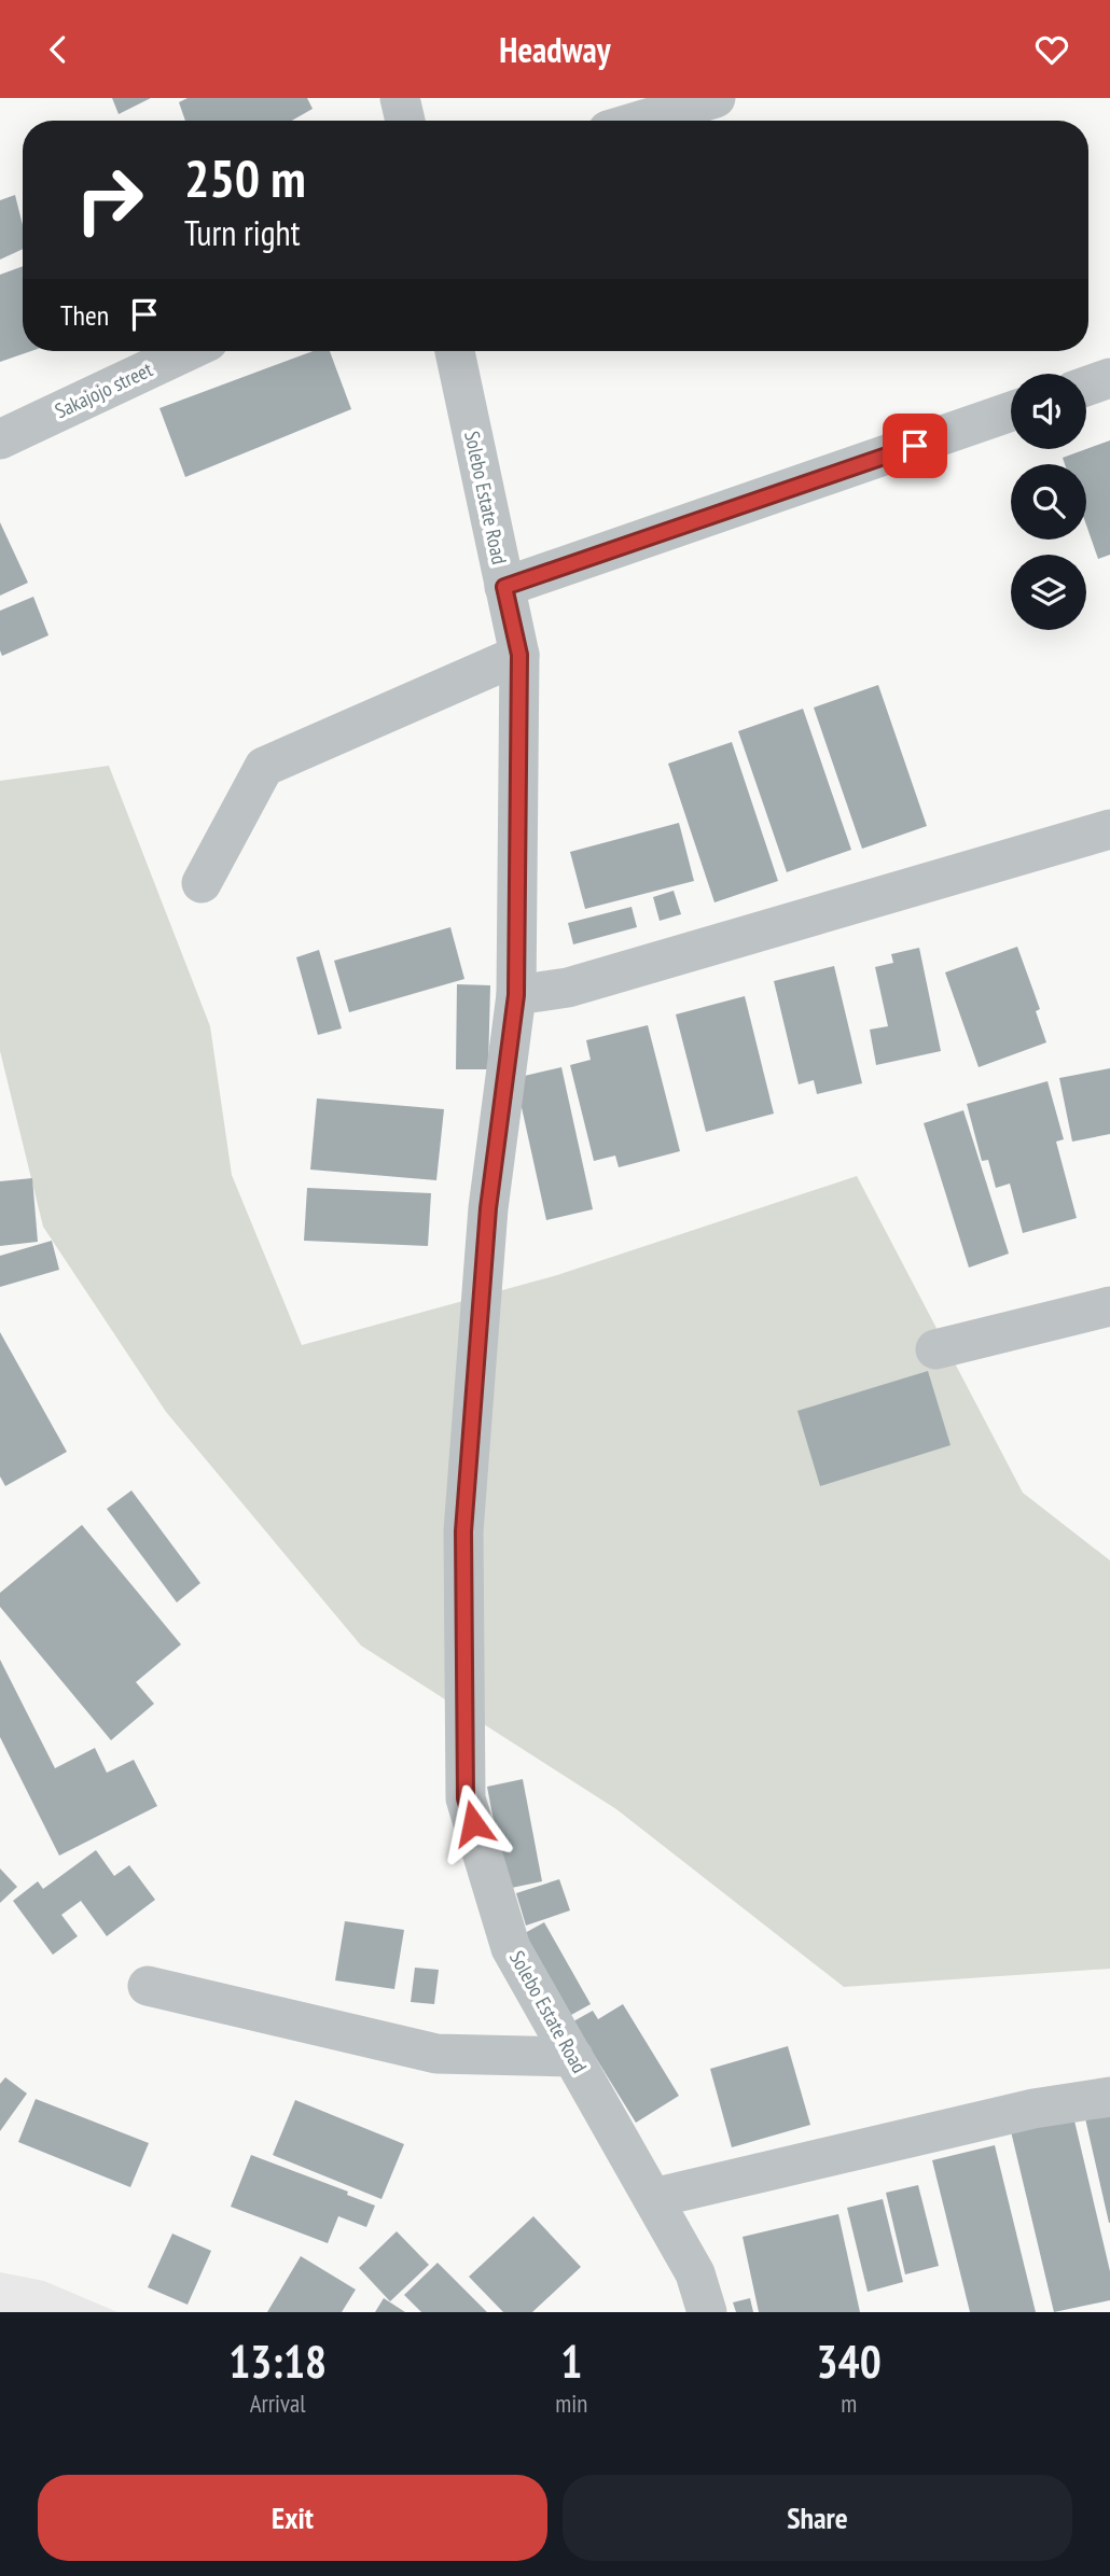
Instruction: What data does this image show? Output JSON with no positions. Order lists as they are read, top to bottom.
{
  "streets": {
    "street": ["Sakajojo street", "Solebo Estate Road"]
  },
  "page": {
    "header": "Headway",
    "turn": ["250 m", "Turn right"],
    "then": "Then",
    "eta": [
      "13:18",
      "Arrival",
      "1",
      "min",
      "340",
      "m"
    ],
    "buttons": ["Exit", "Share"]
  }
}
